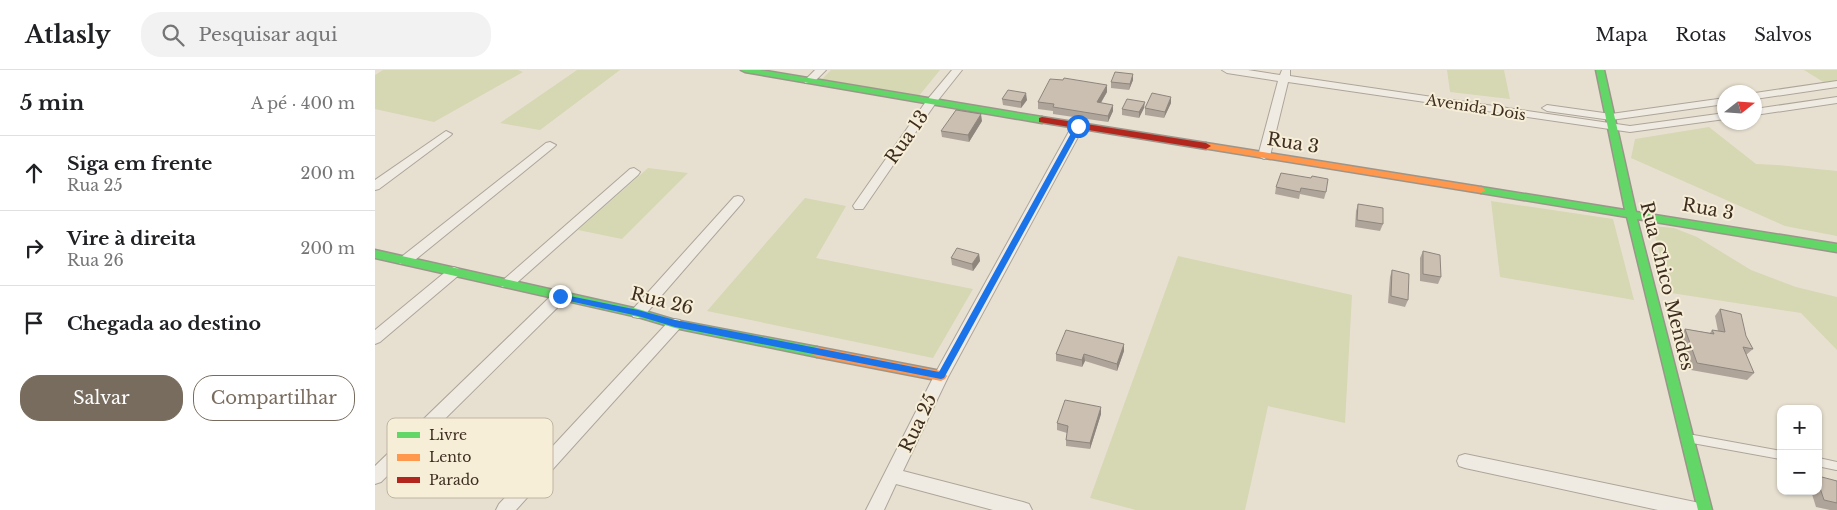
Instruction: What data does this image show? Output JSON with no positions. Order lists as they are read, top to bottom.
{
  "streets": {
    "street": [
      "Avenida Dois",
      "Rua 13",
      "Rua 3",
      "Rua Chico Mendes",
      "Rua 26",
      "Rua 25"
    ]
  },
  "crossings": [
    ["Avenida Dois", "Rua Chico Mendes"],
    ["Rua 13", "Rua 3"],
    ["Rua 3", "Rua Chico Mendes"],
    ["Rua 3", "Rua 25"],
    ["Rua 26", "Rua 25"]
  ],
  "legend": ["Livre", "Lento", "Parado"],
  "north": "right",
  "page": {
    "header": "Atlasly",
    "search": "Pesquisar aqui",
    "nav": ["Mapa", "Rotas", "Salvos"],
    "heading": ["5 min", "A pé · 400 m"],
    "list": [
      ["Siga em frente", "Rua 25", "200 m"],
      ["Vire à direita", "Rua 26", "200 m"],
      "Chegada ao destino"
    ],
    "buttons": ["Salvar", "Compartilhar"],
    "map_buttons": ["+", "−"]
  }
}
